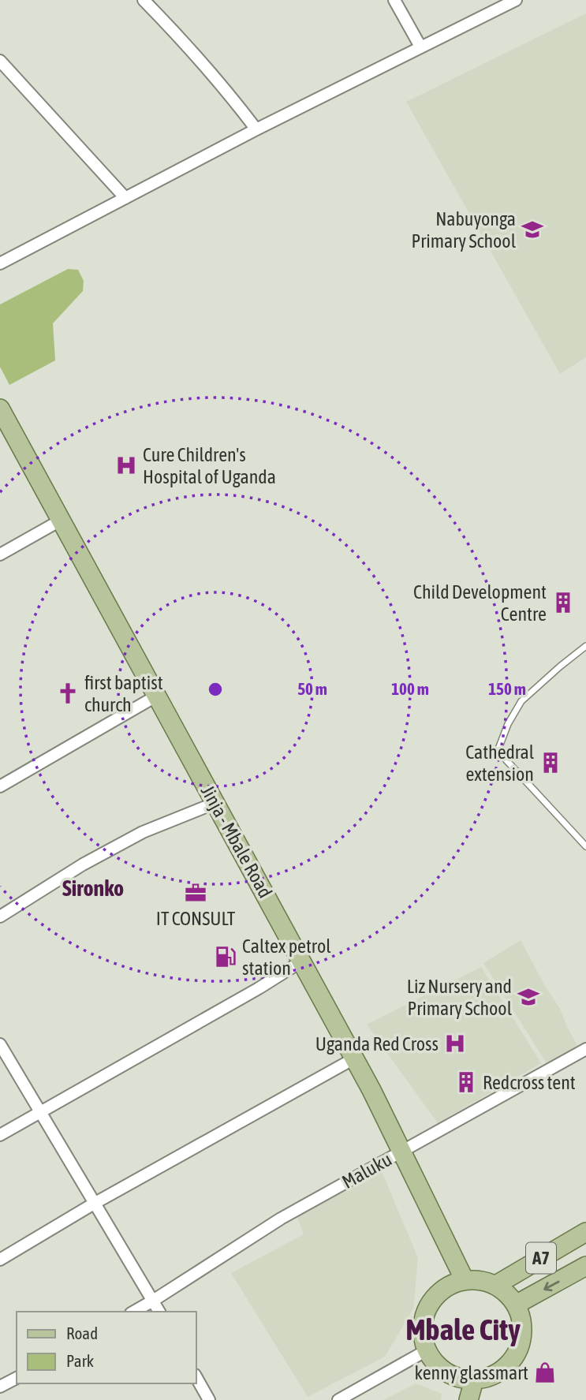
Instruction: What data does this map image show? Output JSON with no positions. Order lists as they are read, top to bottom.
{
  "streets": {
    "main road": ["Jinja - Mbale Road", "A7"],
    "street": ["Maluku"]
  },
  "crossings": [
    ["Jinja - Mbale Road", "Maluku"],
    ["Jinja - Mbale Road", "A7"]
  ],
  "districts": ["Sironko", "Mbale City"],
  "places": {
    "school or university": ["Nabuyonga Primary School", "Liz Nursery and Primary School"],
    "hospital": ["Cure Children's Hospital of Uganda", "Uganda Red Cross"],
    "building": ["Child Development Centre", "Cathedral extension", "Redcross tent"],
    "church": ["first baptist church"],
    "office": ["IT CONSULT"],
    "fuel station": ["Caltex petrol station"],
    "shop": ["kenny glassmart"]
  },
  "legend": ["Road", "Park"],
  "rings": ["50 m", "100 m", "150 m"]
}
